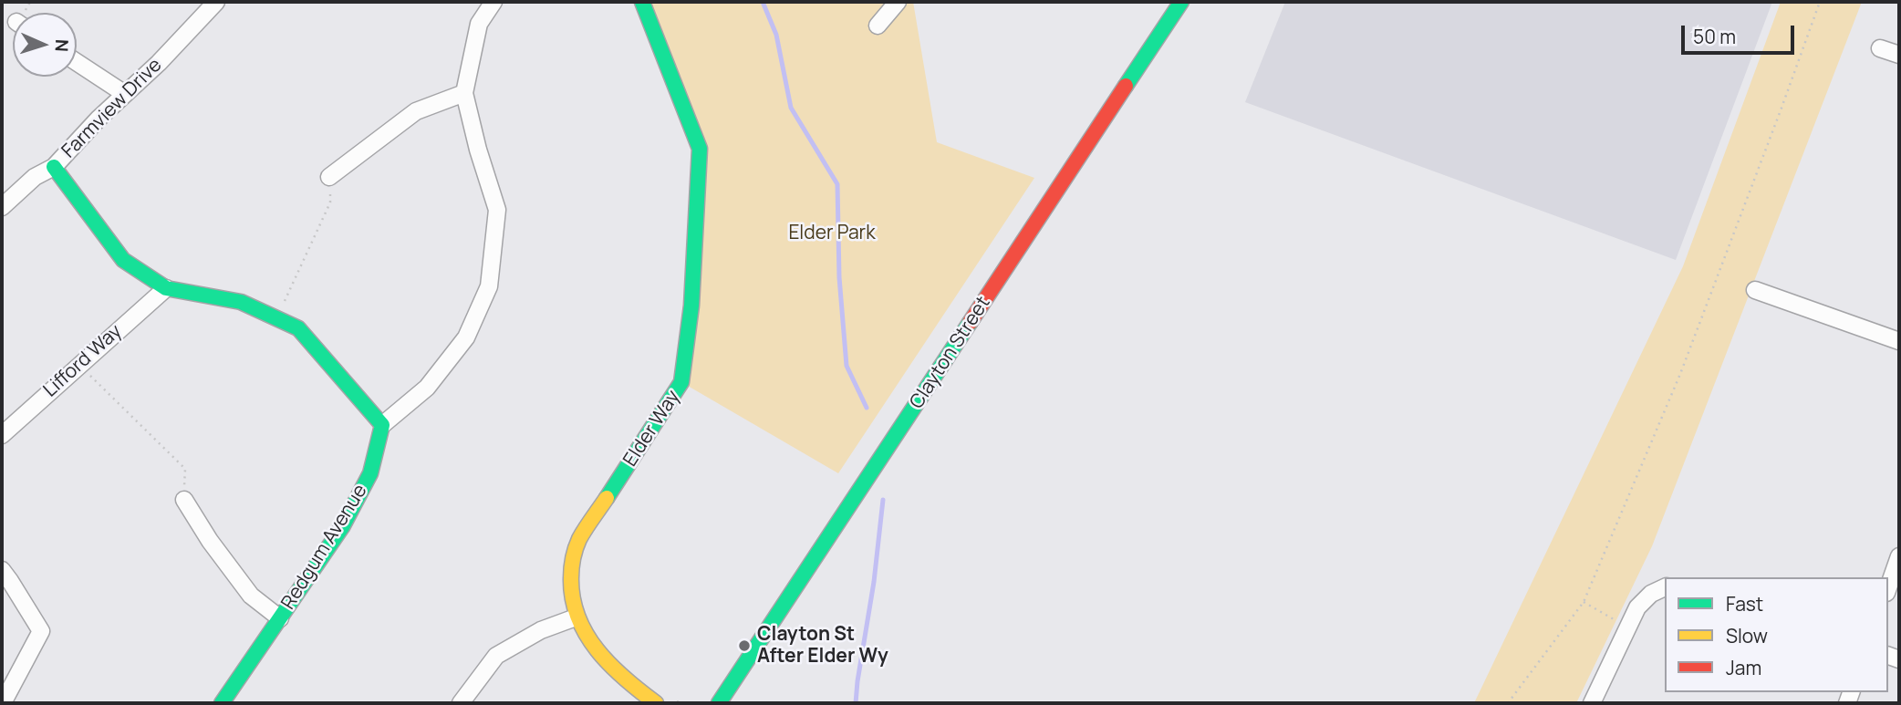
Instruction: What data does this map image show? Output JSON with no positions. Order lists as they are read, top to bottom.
{
  "streets": {
    "street": [
      "Farmview Drive",
      "Clayton Street",
      "Lifford Way",
      "Elder Way",
      "Redgum Avenue"
    ]
  },
  "parks": ["Elder Park"],
  "places": ["Clayton St After Elder Wy"],
  "legend": ["Fast", "Slow", "Jam"],
  "scale_bar": "50 m",
  "north": "right"
}
